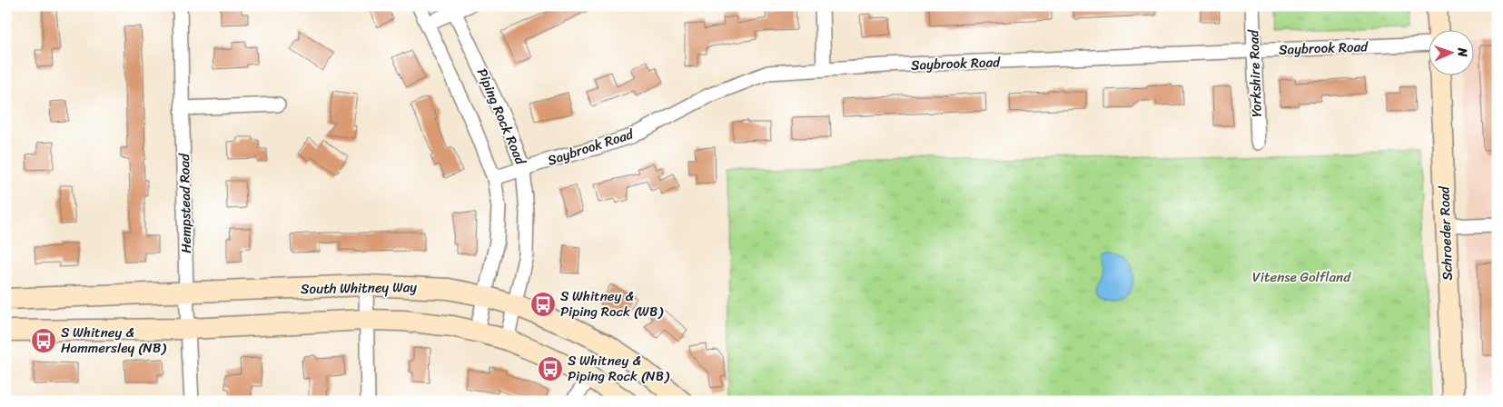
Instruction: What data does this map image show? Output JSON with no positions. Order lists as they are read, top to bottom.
{
  "streets": {
    "main road": ["Schroeder Road", "South Whitney Way"],
    "street": [
      "Saybrook Road",
      "Yorkshire Road",
      "Piping Rock Road",
      "Hempstead Road"
    ]
  },
  "crossings": [
    ["Saybrook Road", "Yorkshire Road"],
    ["Saybrook Road", "Piping Rock Road"],
    ["Piping Rock Road", "South Whitney Way"],
    ["Hempstead Road", "South Whitney Way"]
  ],
  "parks": ["Vitense Golfland"],
  "places": {
    "bus stop": ["S Whitney & Piping Rock (WB)", "S Whitney & Hammersley (NB)", "S Whitney & Piping Rock (NB)"]
  },
  "north": "right"
}
